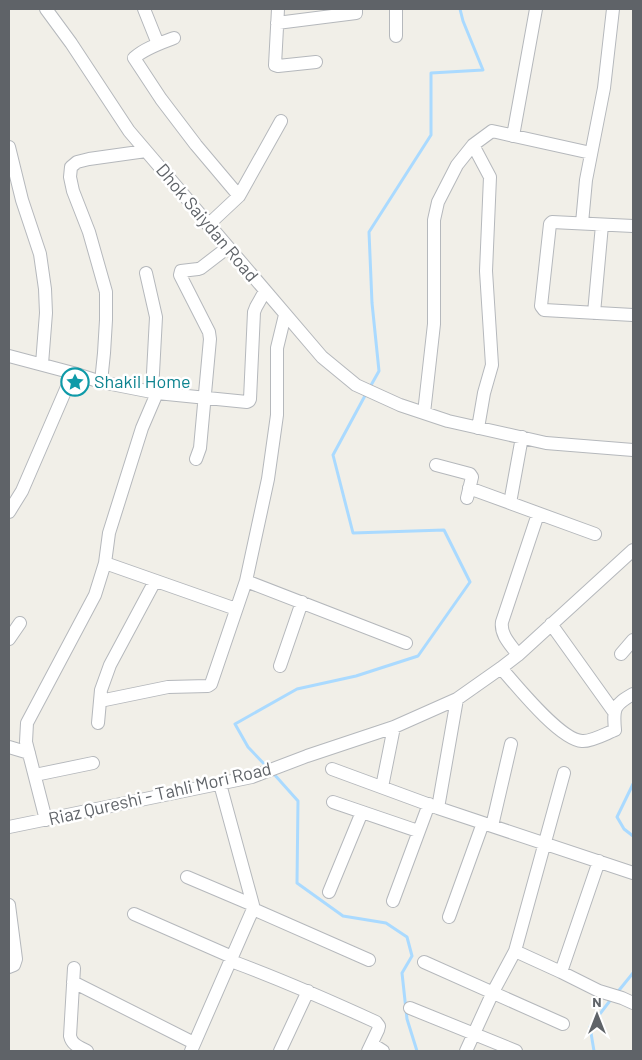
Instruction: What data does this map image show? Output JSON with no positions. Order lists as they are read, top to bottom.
{
  "streets": {
    "street": ["Dhok Saiydan Road", "Riaz Qureshi - Tahli Mori Road"]
  },
  "places": {
    "place": ["Shakil Home"]
  },
  "north": "top"
}
